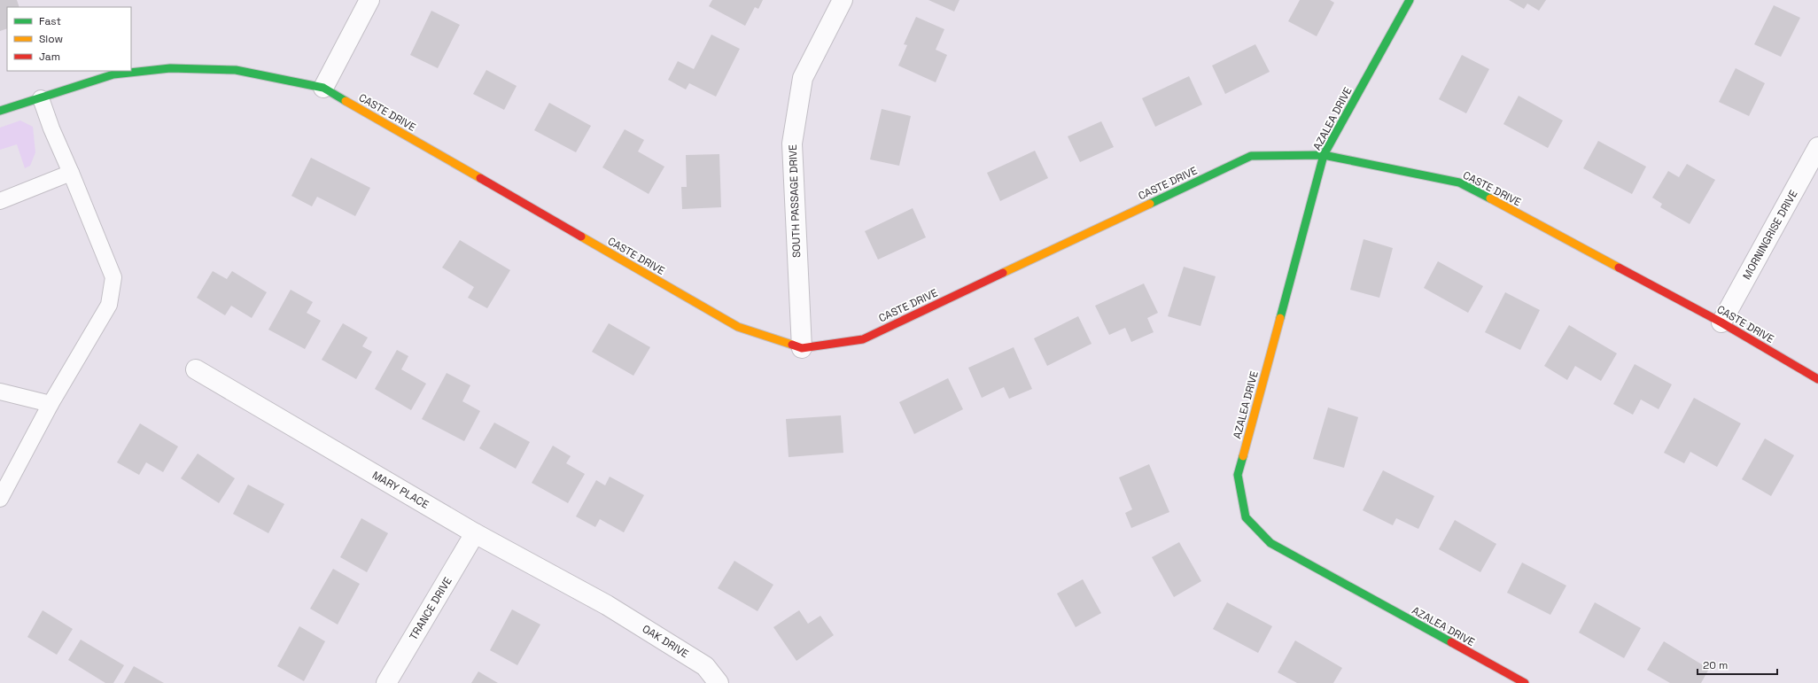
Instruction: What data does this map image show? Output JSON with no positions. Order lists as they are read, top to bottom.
{
  "streets": {
    "street": [
      "CASTE DRIVE",
      "AZALEA DRIVE",
      "SOUTH PASSAGE DRIVE",
      "MORNINGRISE DRIVE",
      "MARY PLACE",
      "TRANCE DRIVE",
      "OAK DRIVE"
    ]
  },
  "crossings": [
    ["CASTE DRIVE", "AZALEA DRIVE"],
    ["CASTE DRIVE", "SOUTH PASSAGE DRIVE"],
    ["CASTE DRIVE", "MORNINGRISE DRIVE"],
    ["MARY PLACE", "TRANCE DRIVE"],
    ["MARY PLACE", "OAK DRIVE"]
  ],
  "legend": ["Fast", "Slow", "Jam"],
  "scale_bar": "20 m"
}
